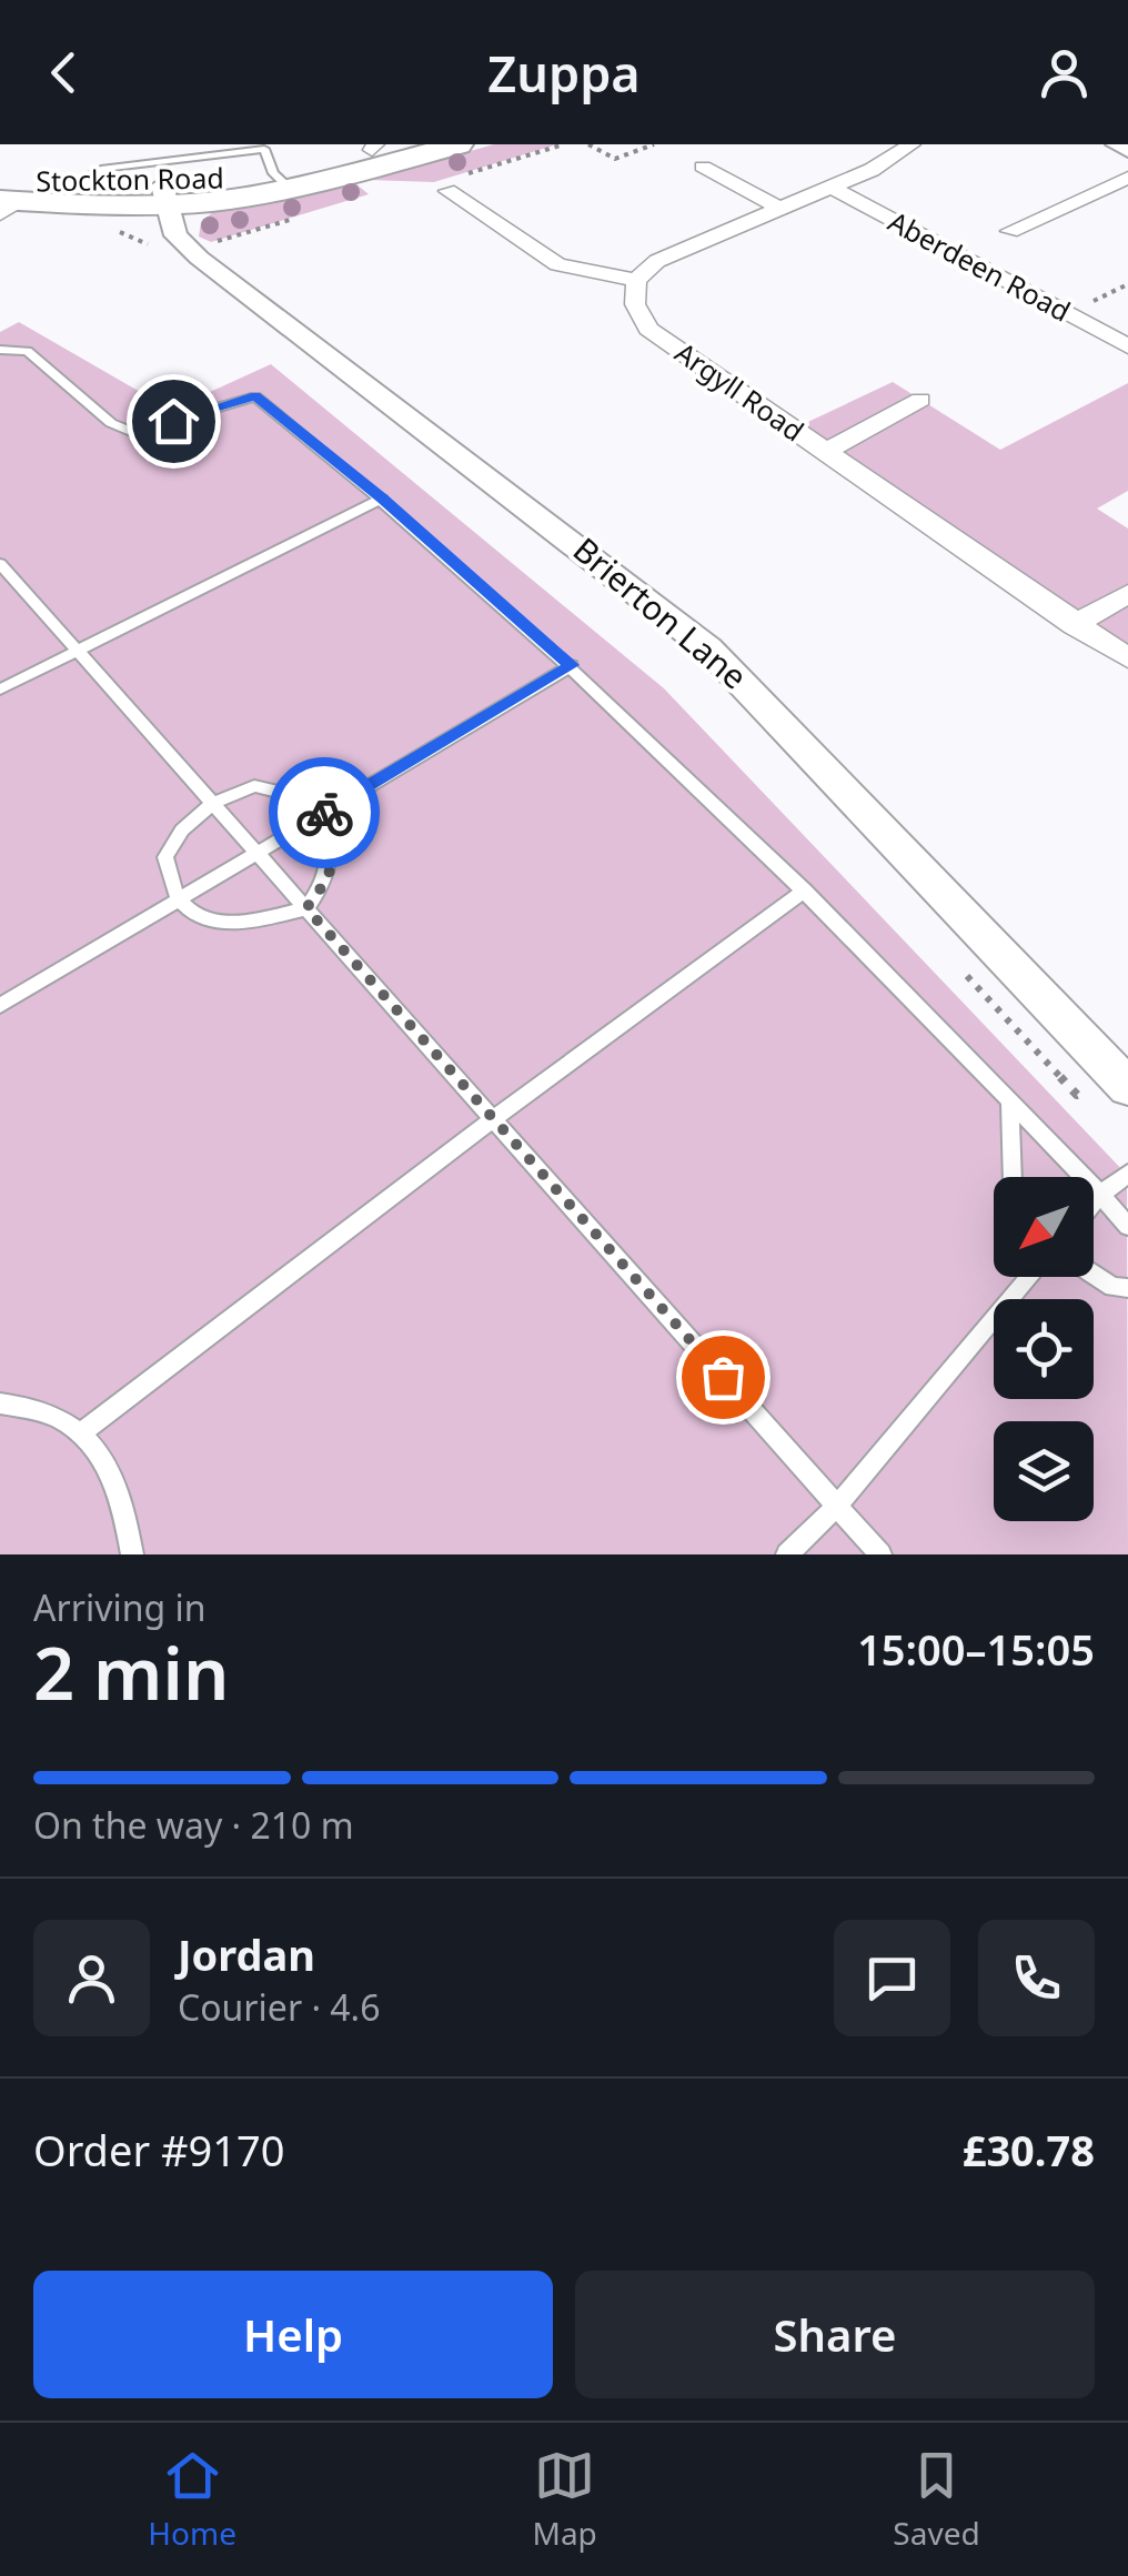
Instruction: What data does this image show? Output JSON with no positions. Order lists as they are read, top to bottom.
{
  "streets": {
    "highway": ["Stockton Road"],
    "street": ["Aberdeen Road", "Argyll Road", "Brierton Lane"]
  },
  "crossings": [
    ["Stockton Road", "Brierton Lane"]
  ],
  "north": "bottom left",
  "page": {
    "header": "Zuppa",
    "heading": ["2 min", "Arriving in", "15:00–15:05"],
    "panel": [
      "Jordan",
      "Courier · 4.6",
      "Order #9170",
      "£30.78"
    ],
    "bar": "On the way · 210 m",
    "buttons": ["Help", "Share"],
    "tabs": ["Home", "Map", "Saved"]
  }
}
